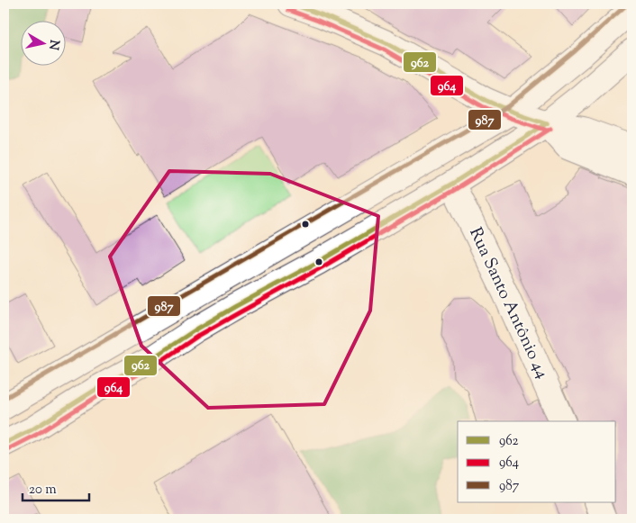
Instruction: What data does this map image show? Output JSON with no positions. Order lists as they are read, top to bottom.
{
  "streets": {
    "main road": ["Rua Santo Antônio 44"]
  },
  "lines": ["transit line 962", "transit line 987", "transit line 964"],
  "legend": ["962", "964", "987"],
  "scale_bar": "20 m",
  "north": "right"
}
